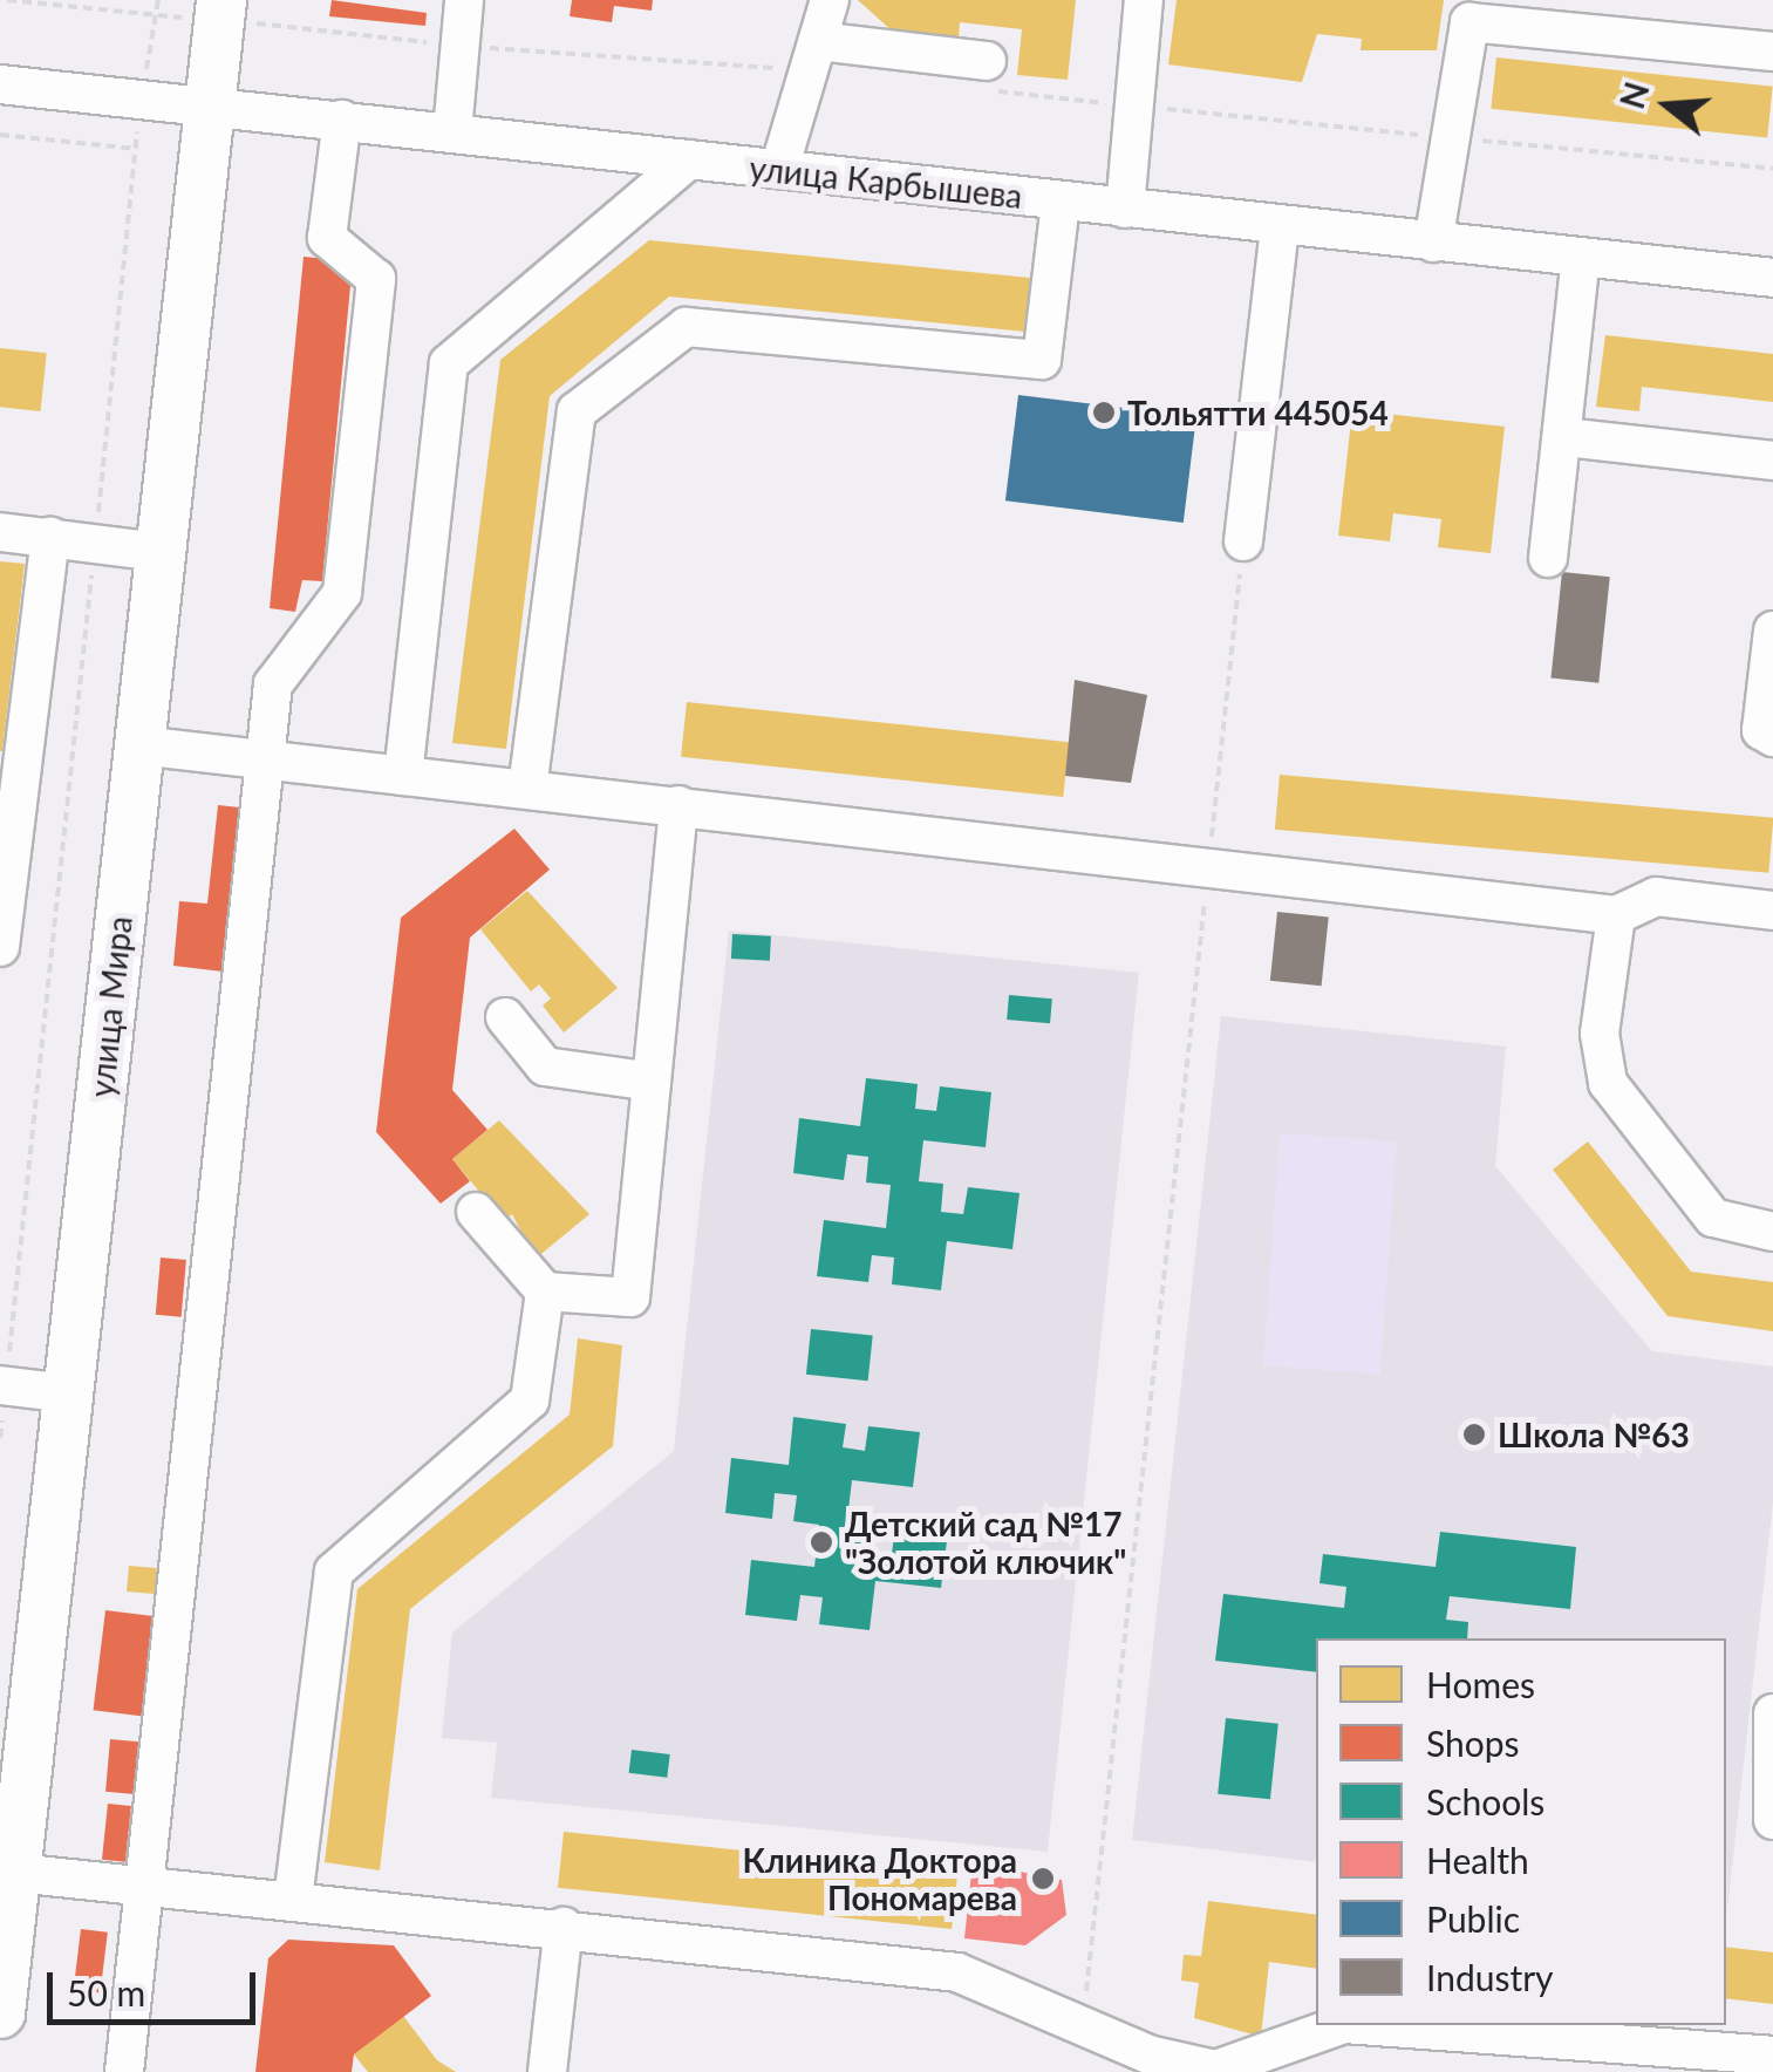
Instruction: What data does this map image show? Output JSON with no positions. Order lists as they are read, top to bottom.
{
  "streets": {
    "main road": ["улица Мира"],
    "street": ["улица Карбышева"]
  },
  "crossings": [
    ["улица Карбышева", "улица Мира"]
  ],
  "places": [
    "Тольятти 445054",
    "Школа №63",
    "Детский сад №17 \"Золотой ключик\"",
    "Клиника Доктора Пономарева"
  ],
  "legend": [
    "Homes",
    "Shops",
    "Schools",
    "Health",
    "Public",
    "Industry"
  ],
  "scale_bar": "50 m",
  "north": "left"
}
